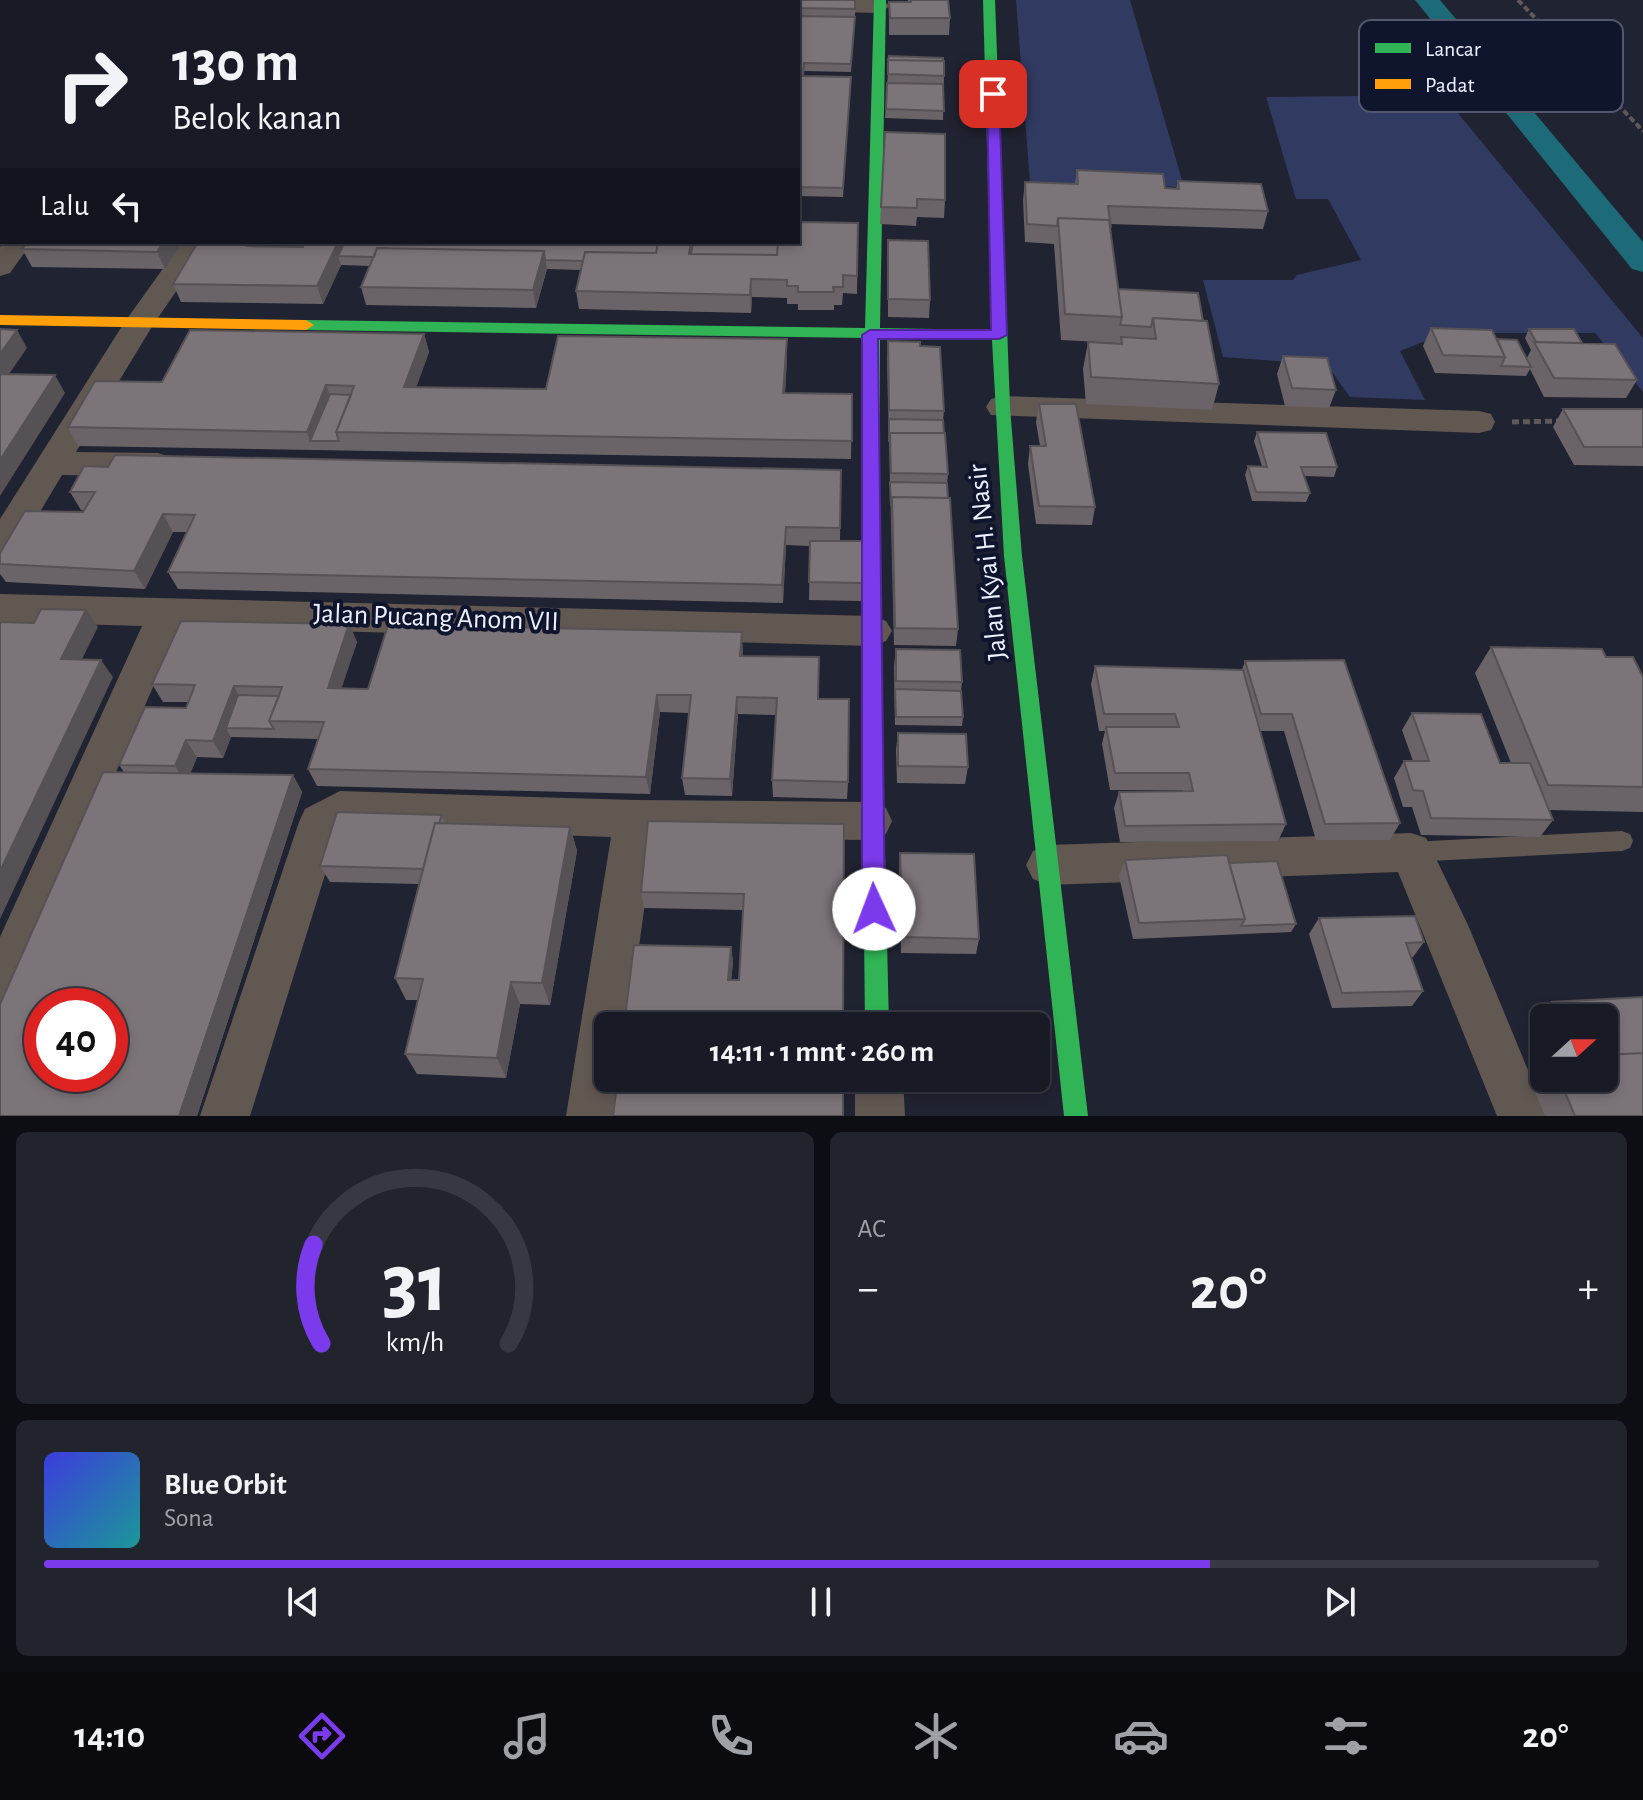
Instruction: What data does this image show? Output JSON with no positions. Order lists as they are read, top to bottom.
{
  "streets": {
    "street": ["Jalan Kyai H. Nasir", "Jalan Pucang Anom VII"]
  },
  "legend": ["Lancar", "Padat"],
  "north": "right",
  "page": {
    "turn": ["130 m", "Belok kanan"],
    "then": "Lalu",
    "limit": "40",
    "trip": "14:11 · 1 mnt · 260 m",
    "tile": "AC",
    "heat": ["−", "20°", "+"],
    "song": ["Blue Orbit", "Sona"],
    "tabs": ["14:10", "20°"],
    "gauge": ["31", "km/h"]
  }
}
